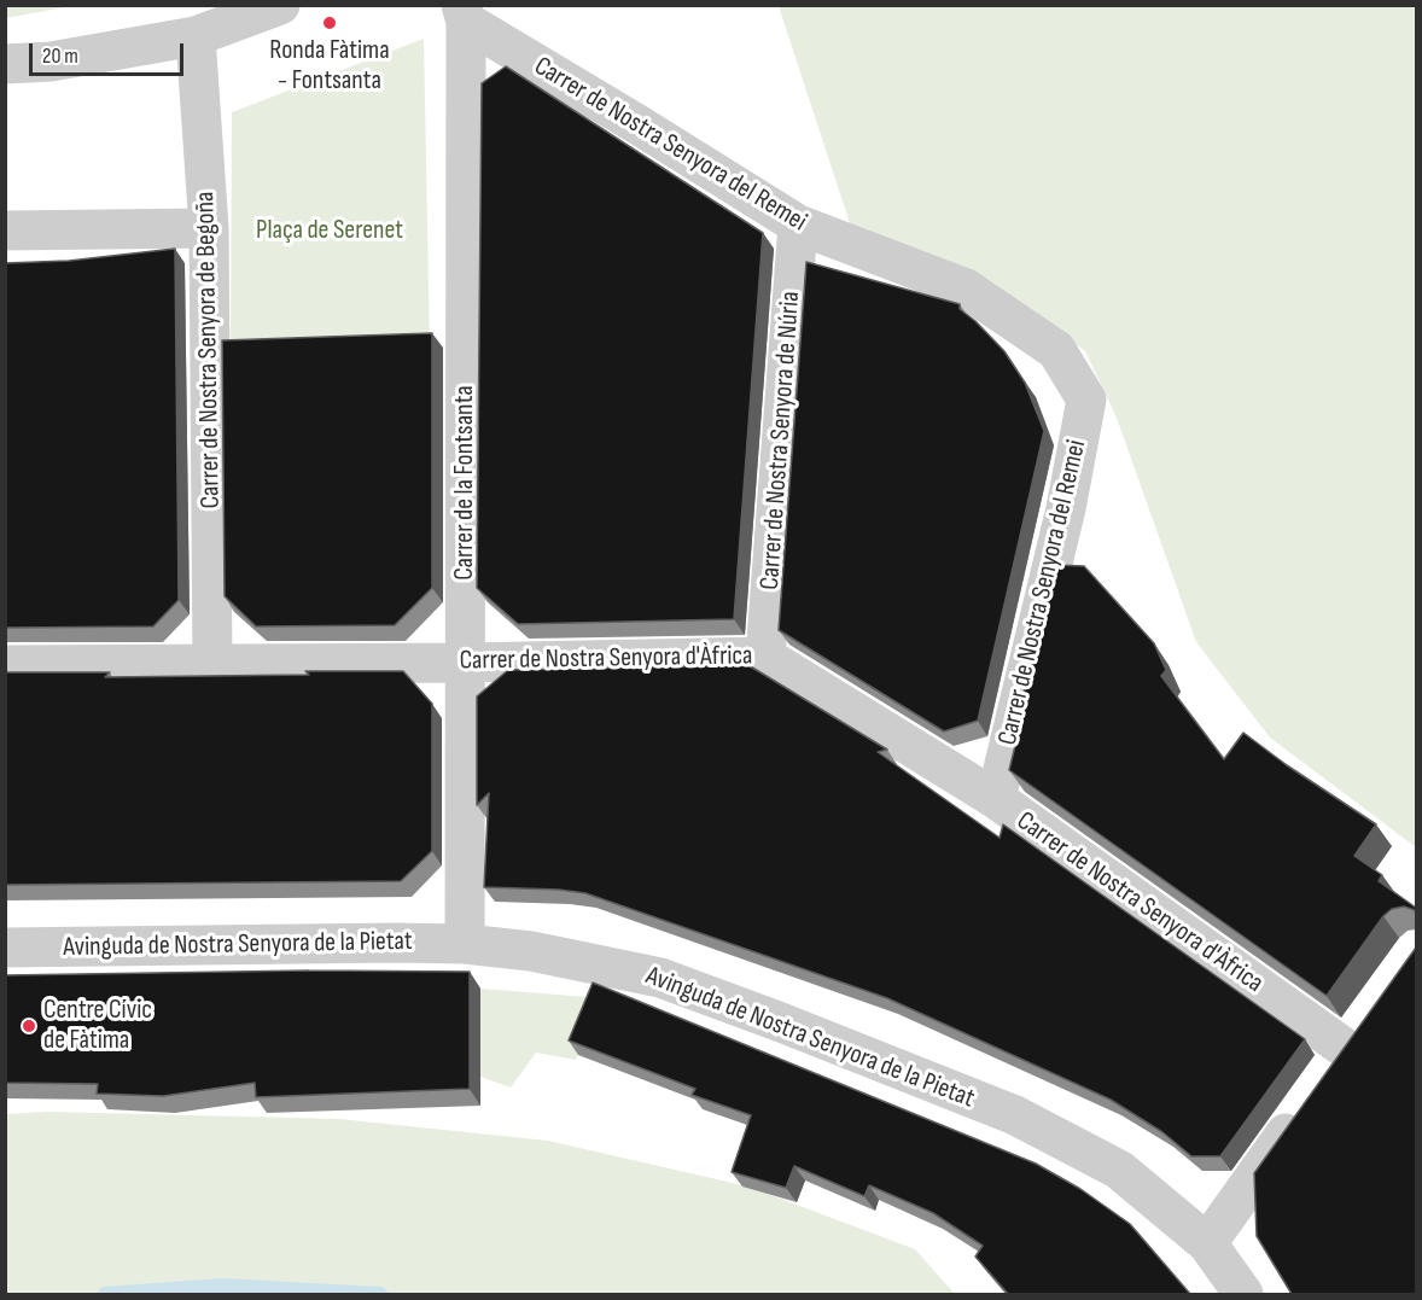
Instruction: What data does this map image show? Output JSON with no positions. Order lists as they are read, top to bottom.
{
  "streets": {
    "street": [
      "Carrer de Nostra Senyora del Remei",
      "Carrer de Nostra Senyora de Begoña",
      "Carrer de Nostra Senyora de Núria",
      "Carrer de la Fontsanta",
      "Carrer de Nostra Senyora d'Àfrica",
      "Avinguda de Nostra Senyora de la Pietat"
    ]
  },
  "crossings": [
    ["Carrer de Nostra Senyora del Remei", "Carrer de Nostra Senyora de Núria"],
    ["Carrer de Nostra Senyora del Remei", "Carrer de la Fontsanta"],
    ["Carrer de Nostra Senyora del Remei", "Carrer de Nostra Senyora d'Àfrica"],
    ["Carrer de Nostra Senyora de Begoña", "Carrer de Nostra Senyora d'Àfrica"],
    ["Carrer de Nostra Senyora de Núria", "Carrer de Nostra Senyora d'Àfrica"],
    ["Carrer de la Fontsanta", "Carrer de Nostra Senyora d'Àfrica"],
    ["Carrer de la Fontsanta", "Avinguda de Nostra Senyora de la Pietat"]
  ],
  "parks": ["Plaça de Serenet"],
  "places": ["Ronda Fàtima - Fontsanta", "Centre Cívic de Fàtima"],
  "scale_bar": "20 m"
}
